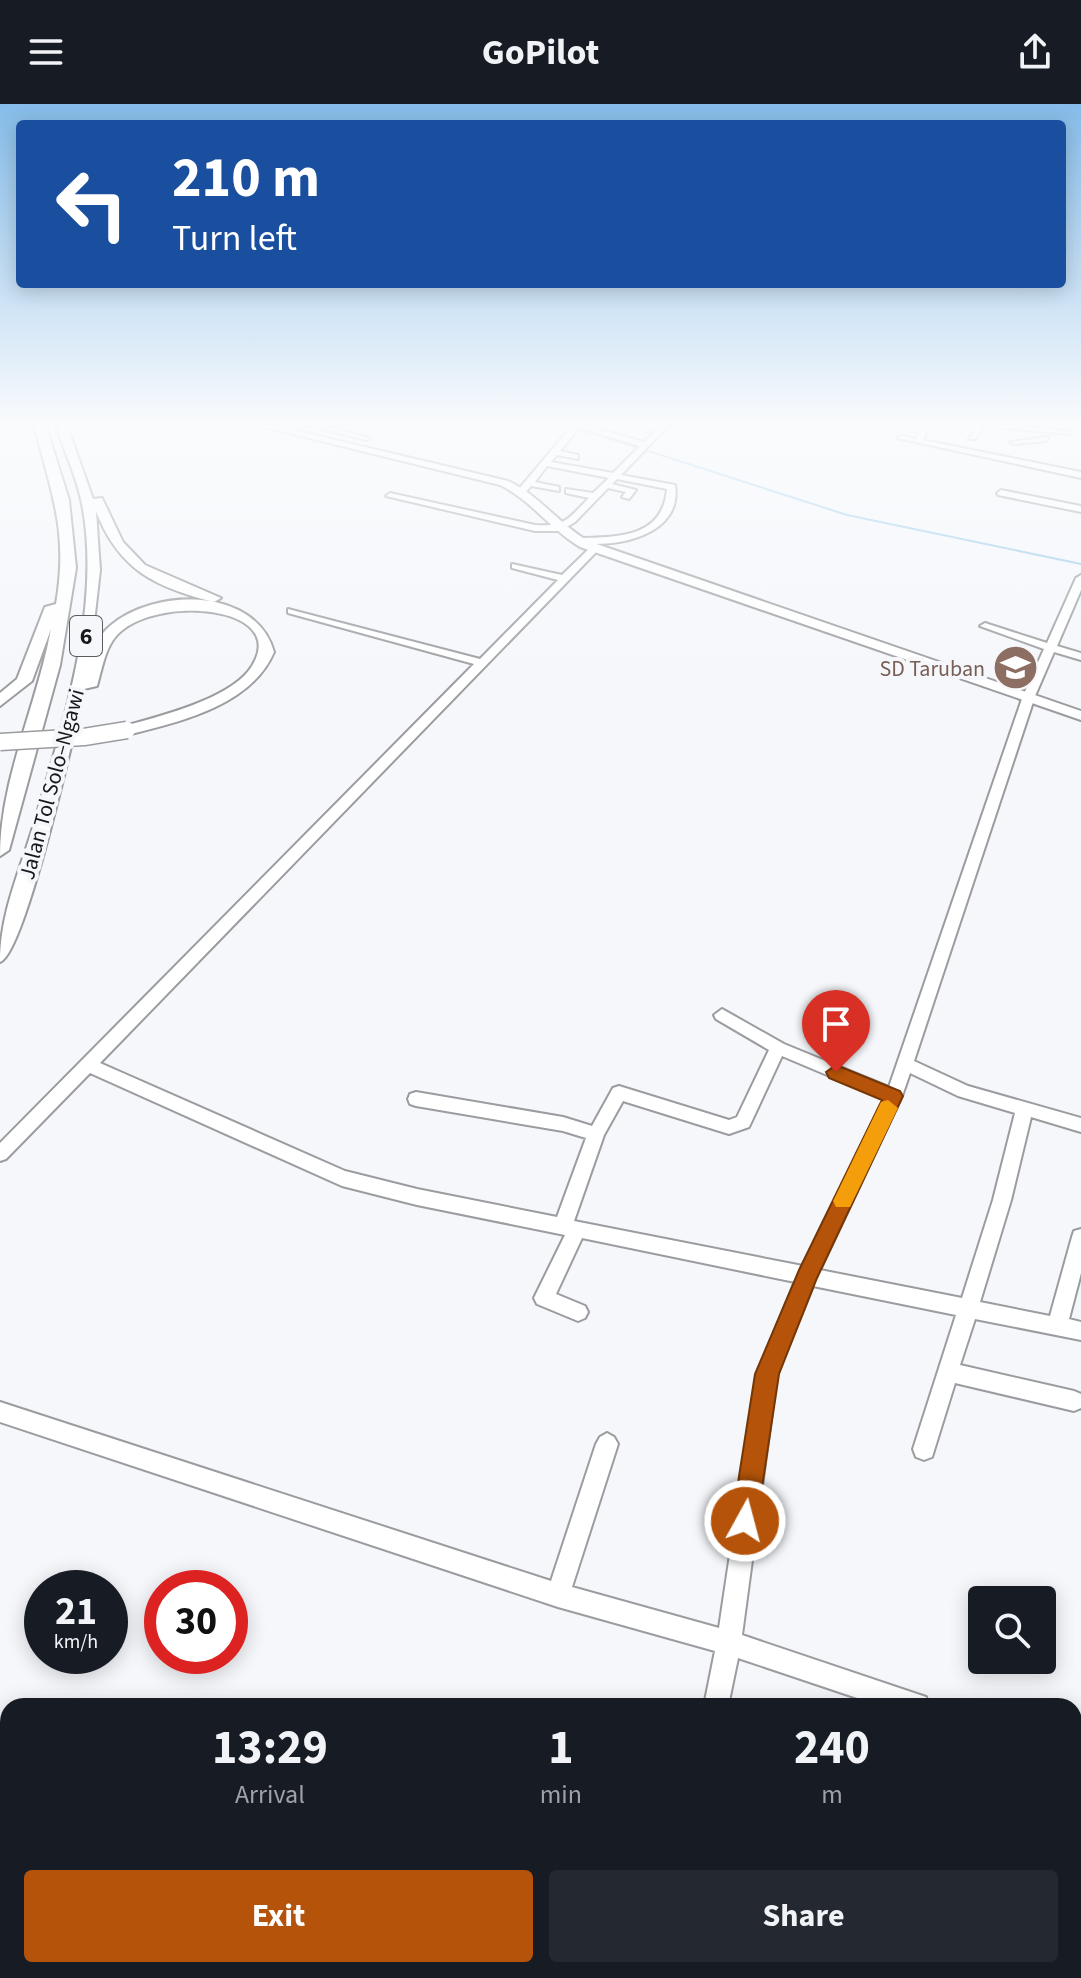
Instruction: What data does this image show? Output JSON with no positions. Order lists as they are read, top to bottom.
{
  "streets": {
    "highway": ["6", "Jalan Tol Solo–Ngawi"]
  },
  "places": {
    "school or university": ["SD Taruban"]
  },
  "page": {
    "header": "GoPilot",
    "turn": ["210 m", "Turn left"],
    "speed": "21 km/h",
    "limit": "30",
    "eta": [
      "13:29",
      "Arrival",
      "1",
      "min",
      "240",
      "m"
    ],
    "buttons": ["Exit", "Share"]
  }
}
